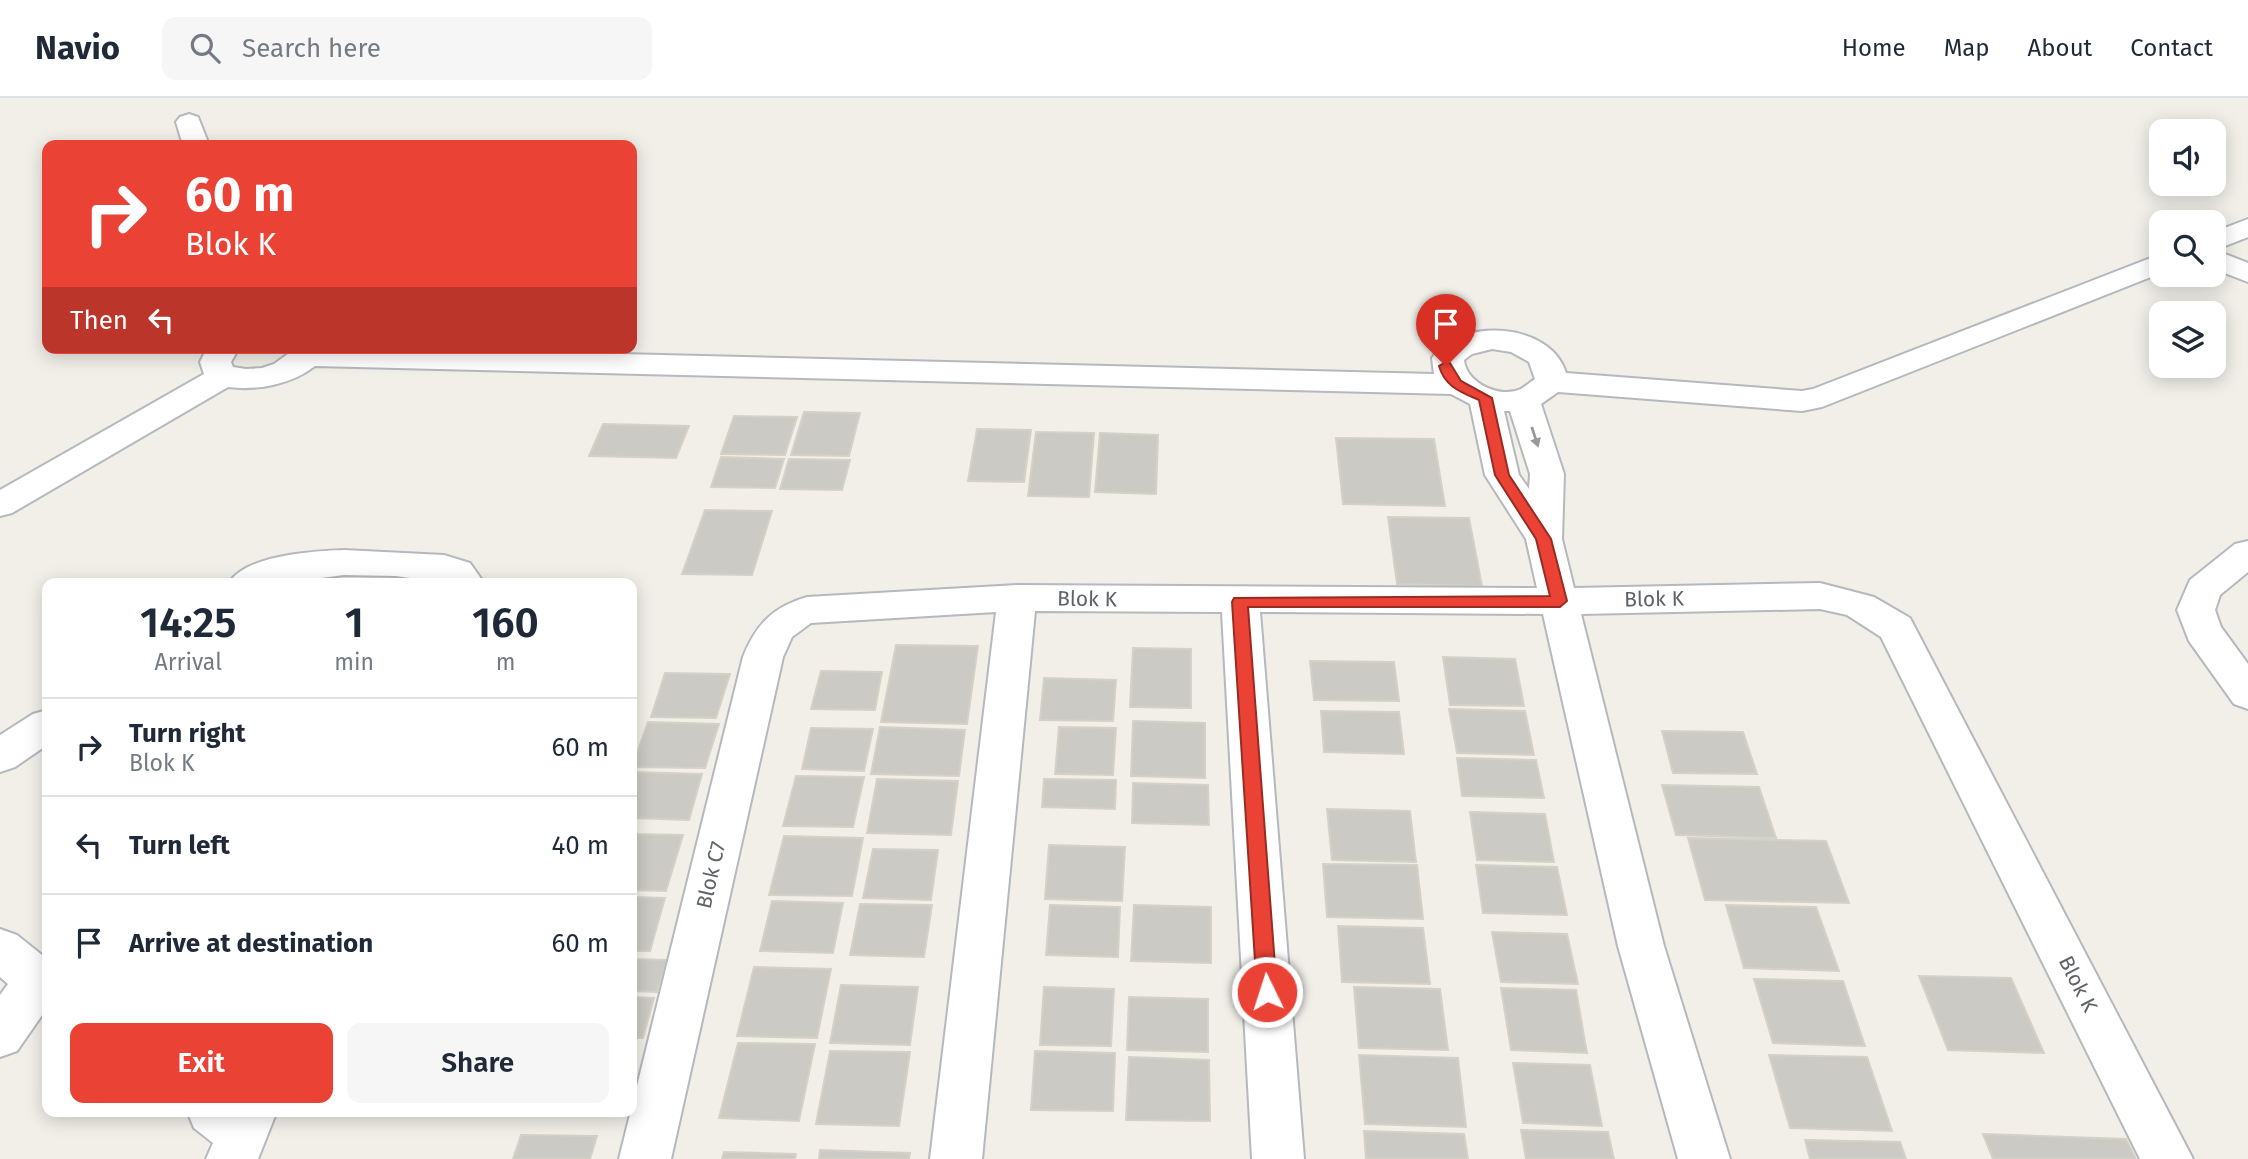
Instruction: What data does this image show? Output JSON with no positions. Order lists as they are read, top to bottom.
{
  "streets": {
    "street": ["Blok K", "Blok C7"]
  },
  "crossings": [
    ["Blok K", "Blok C7"]
  ],
  "page": {
    "header": "Navio",
    "search": "Search here",
    "nav": [
      "Home",
      "Map",
      "About",
      "Contact"
    ],
    "turn": ["60 m", "Blok K"],
    "then": "Then",
    "eta": [
      "14:25",
      "Arrival",
      "1",
      "min",
      "160",
      "m"
    ],
    "list": [
      {
        "name": "Turn right",
        "note": "Blok K",
        "value": "60 m"
      },
      {
        "name": "Turn left",
        "value": "40 m"
      },
      {
        "name": "Arrive at destination",
        "value": "60 m"
      }
    ],
    "buttons": ["Exit", "Share"]
  }
}
